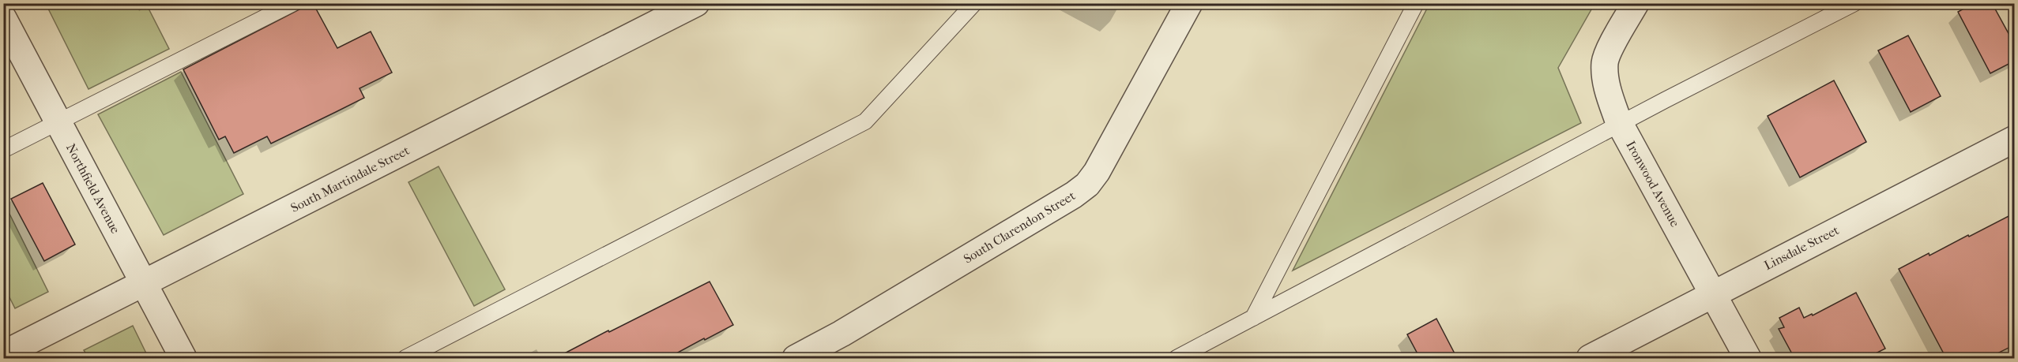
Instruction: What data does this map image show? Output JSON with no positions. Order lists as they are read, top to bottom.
{
  "streets": {
    "street": [
      "South Martindale Street",
      "Ironwood Avenue",
      "Northfield Avenue",
      "South Clarendon Street",
      "Linsdale Street"
    ]
  },
  "crossings": [
    ["South Martindale Street", "Northfield Avenue"],
    ["Ironwood Avenue", "Linsdale Street"]
  ]
}
